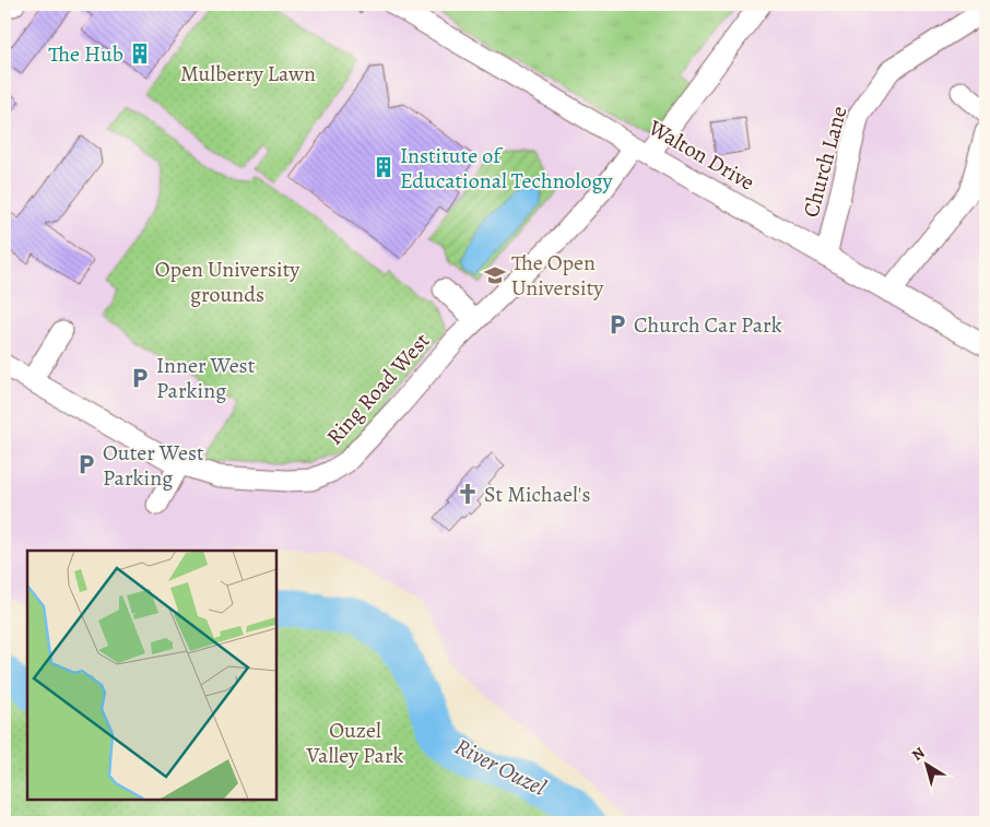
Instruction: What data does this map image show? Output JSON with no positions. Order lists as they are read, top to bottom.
{
  "streets": {
    "street": ["Walton Drive", "Church Lane", "Ring Road West"]
  },
  "crossings": [
    ["Walton Drive", "Church Lane"],
    ["Walton Drive", "Ring Road West"]
  ],
  "water": ["River Ouzel"],
  "parks": ["Mulberry Lawn", "Open University grounds", "Ouzel Valley Park"],
  "places": {
    "building": ["The Hub", "Institute of Educational Technology"],
    "school or university": ["The Open University"],
    "parking": ["Church Car Park", "Inner West Parking", "Outer West Parking"],
    "church": ["St Michael's"]
  },
  "north": "top left"
}
